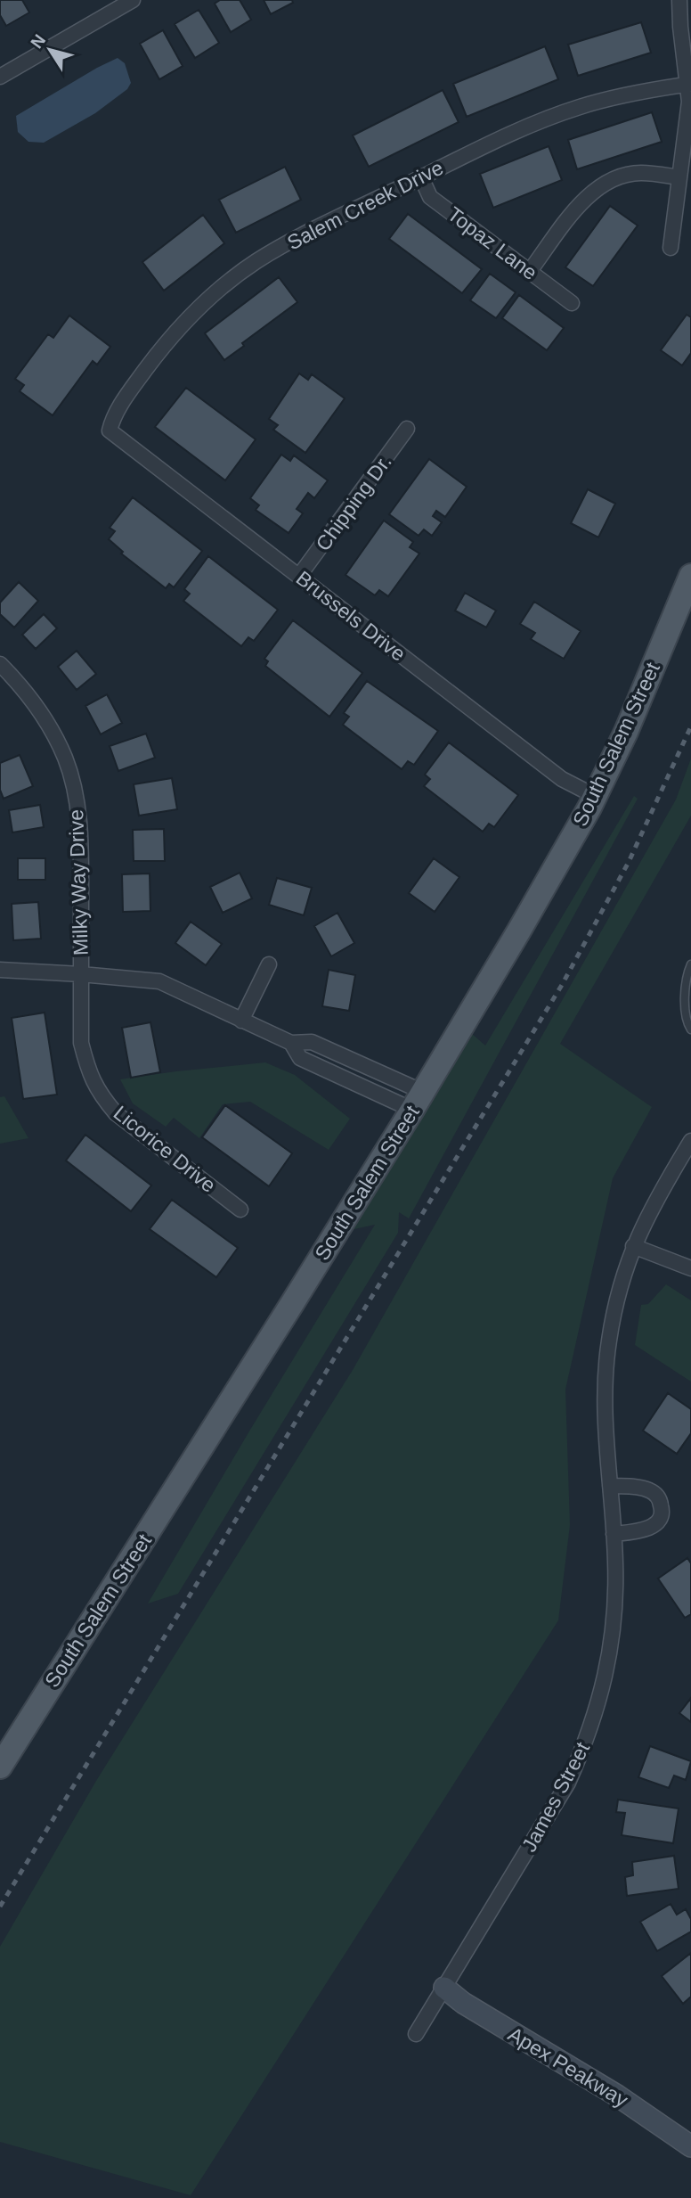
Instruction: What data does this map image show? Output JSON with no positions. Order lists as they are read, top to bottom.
{
  "streets": {
    "main road": ["South Salem Street", "Apex Peakway"],
    "street": [
      "Salem Creek Drive",
      "Topaz Lane",
      "Chipping Dr.",
      "Brussels Drive",
      "Milky Way Drive",
      "Licorice Drive",
      "James Street"
    ]
  },
  "crossings": [
    ["Salem Creek Drive", "Topaz Lane"],
    ["Salem Creek Drive", "Brussels Drive"],
    ["Chipping Dr.", "Brussels Drive"],
    ["Brussels Drive", "South Salem Street"],
    ["Milky Way Drive", "Licorice Drive"],
    ["James Street", "Apex Peakway"]
  ],
  "north": "top left"
}
